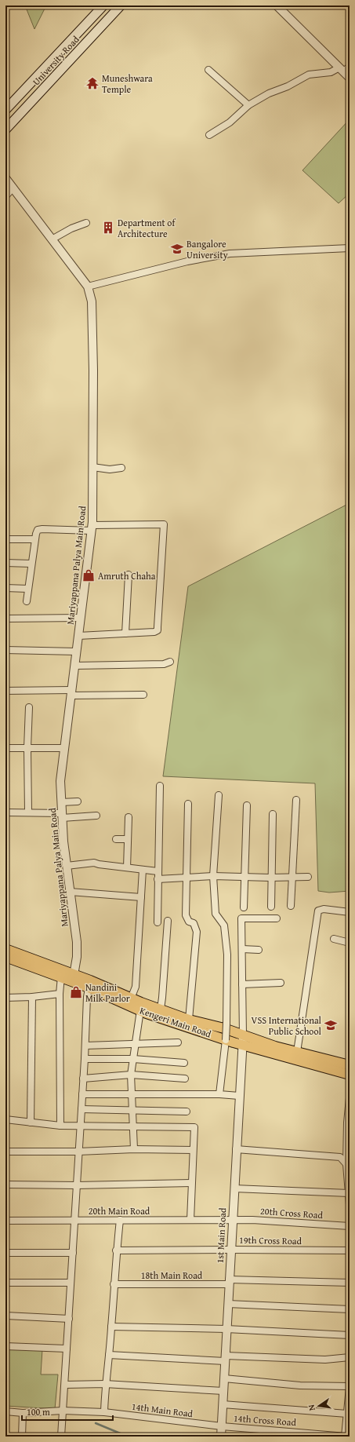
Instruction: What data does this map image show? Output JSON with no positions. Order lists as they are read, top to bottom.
{
  "streets": {
    "main road": ["University Road", "Kengeri Main Road"],
    "street": [
      "Mariyappana Palya Main Road",
      "20th Main Road",
      "20th Cross Road",
      "1st Main Road",
      "19th Cross Road",
      "18th Main Road",
      "14th Main Road",
      "14th Cross Road"
    ]
  },
  "crossings": [
    ["Mariyappana Palya Main Road", "Kengeri Main Road"],
    ["Kengeri Main Road", "1st Main Road"],
    ["20th Main Road", "20th Cross Road"],
    ["20th Main Road", "1st Main Road"],
    ["20th Cross Road", "1st Main Road"],
    ["1st Main Road", "19th Cross Road"],
    ["1st Main Road", "18th Main Road"],
    ["1st Main Road", "14th Main Road"],
    ["1st Main Road", "14th Cross Road"],
    ["14th Main Road", "14th Cross Road"]
  ],
  "places": {
    "temple": ["Muneshwara Temple"],
    "building": ["Department of Architecture"],
    "school or university": ["Bangalore University", "VSS International Public School"],
    "shop": ["Amruth Chaha", "Nandini Milk Parlor"]
  },
  "scale_bar": "100 m",
  "north": "left"
}
